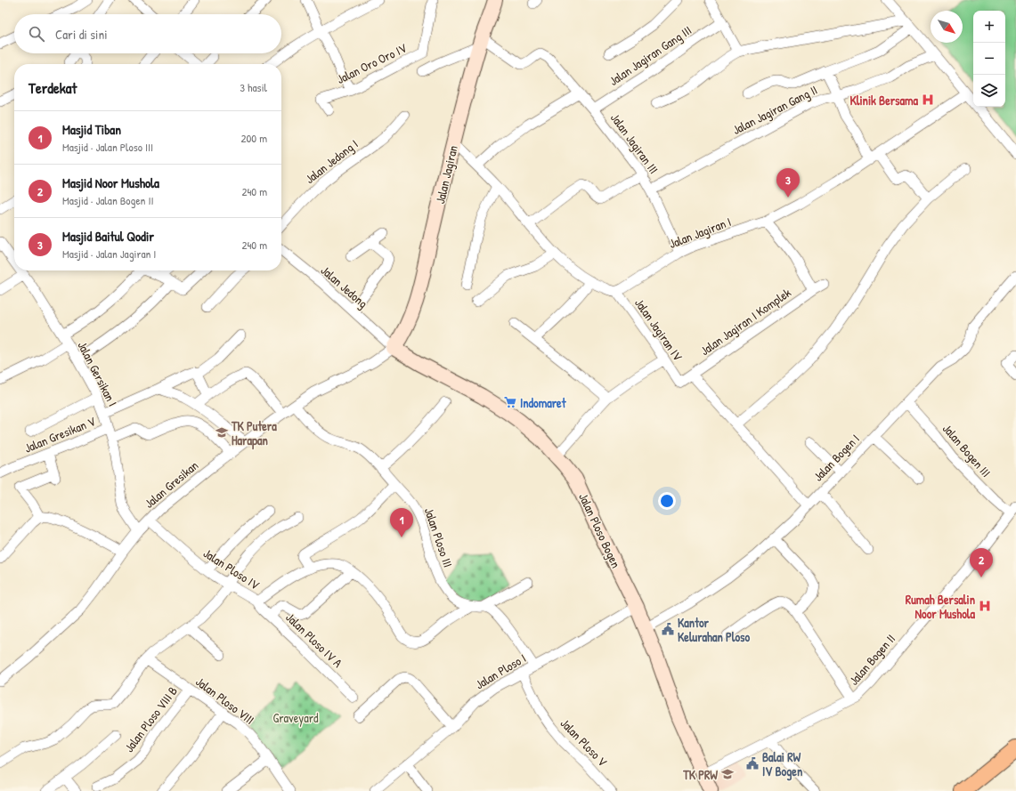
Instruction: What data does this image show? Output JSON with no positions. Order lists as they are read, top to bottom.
{
  "streets": {
    "street": [
      "Jalan Jagiran Gang III",
      "Jalan Oro Oro IV",
      "Jalan Jagiran Gang II",
      "Jalan Jagiran III",
      "Jalan Jedong I",
      "Jalan Jagiran",
      "Jalan Jagiran I",
      "Jalan Jedong",
      "Jalan Jagiran I Komplek",
      "Jalan Jagiran IV",
      "Jalan Gersikan I",
      "Jalan Gresikan V",
      "Jalan Bogen III",
      "Jalan Bogen I",
      "Jalan Gresikan",
      "Jalan Ploso Bogen",
      "Jalan Ploso III",
      "Jalan Ploso IV",
      "Jalan Ploso IV A",
      "Jalan Bogen II",
      "Jalan Ploso I",
      "Jalan Ploso VIII",
      "Jalan Ploso VIII B",
      "Jalan Ploso V"
    ]
  },
  "crossings": [
    ["Jalan Jagiran Gang III", "Jalan Jagiran III"],
    ["Jalan Jagiran Gang II", "Jalan Jagiran III"],
    ["Jalan Jagiran III", "Jalan Jagiran"],
    ["Jalan Jagiran III", "Jalan Jagiran I"],
    ["Jalan Jagiran", "Jalan Jedong"],
    ["Jalan Jagiran", "Jalan Gresikan"],
    ["Jalan Jagiran", "Jalan Ploso Bogen"],
    ["Jalan Jagiran I", "Jalan Jagiran IV"],
    ["Jalan Jedong", "Jalan Gresikan"],
    ["Jalan Jedong", "Jalan Ploso Bogen"],
    ["Jalan Jagiran I Komplek", "Jalan Jagiran IV"],
    ["Jalan Gersikan I", "Jalan Gresikan V"],
    ["Jalan Gersikan I", "Jalan Gresikan"],
    ["Jalan Bogen III", "Jalan Bogen I"],
    ["Jalan Bogen III", "Jalan Bogen II"],
    ["Jalan Bogen I", "Jalan Ploso Bogen"],
    ["Jalan Gresikan", "Jalan Ploso Bogen"],
    ["Jalan Gresikan", "Jalan Ploso III"],
    ["Jalan Gresikan", "Jalan Ploso IV"],
    ["Jalan Ploso Bogen", "Jalan Bogen II"],
    ["Jalan Ploso Bogen", "Jalan Ploso I"],
    ["Jalan Ploso III", "Jalan Ploso IV"],
    ["Jalan Ploso IV", "Jalan Ploso IV A"],
    ["Jalan Ploso I", "Jalan Ploso V"],
    ["Jalan Ploso VIII", "Jalan Ploso VIII B"]
  ],
  "parks": ["Graveyard"],
  "places": {
    "hospital": ["Klinik Bersama", "Rumah Bersalin Noor Mushola"],
    "supermarket": ["Indomaret"],
    "school or university": ["TK Putera Harapan", "TK PRW"],
    "public building": ["Kantor Kelurahan Ploso", "Balai RW IV Bogen"]
  },
  "north": "bottom right",
  "page": {
    "map_buttons": ["+", "−"],
    "search": "Cari di sini",
    "heading": ["Terdekat", "3 hasil"],
    "list": [
      {
        "mark": "1",
        "name": "Masjid Tiban",
        "note": "Masjid · Jalan Ploso III",
        "value": "200 m"
      },
      {
        "mark": "2",
        "name": "Masjid Noor Mushola",
        "note": "Masjid · Jalan Bogen II",
        "value": "240 m"
      },
      {
        "mark": "3",
        "name": "Masjid Baitul Qodir",
        "note": "Masjid · Jalan Jagiran I",
        "value": "240 m"
      }
    ],
    "pins": ["3", "1", "2"]
  }
}
